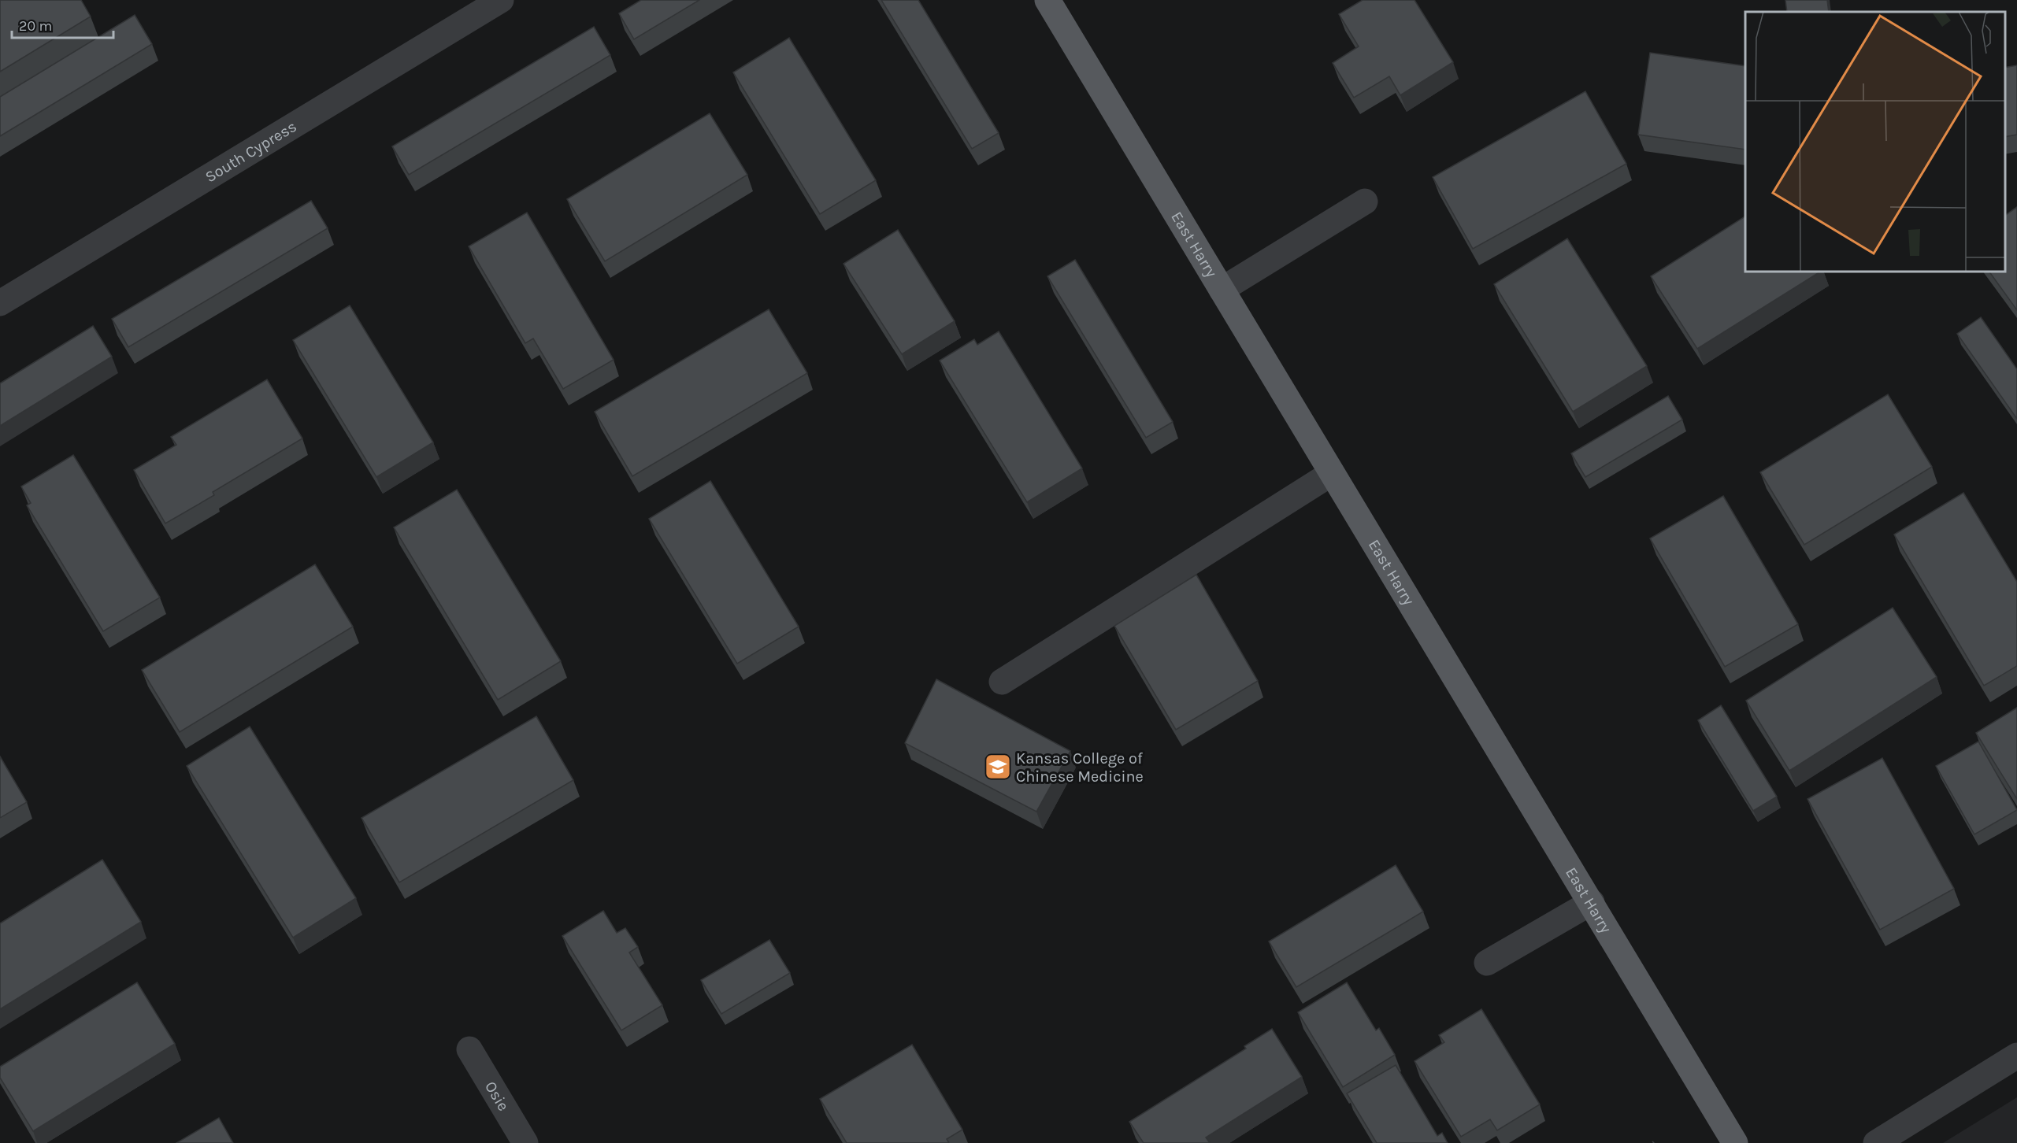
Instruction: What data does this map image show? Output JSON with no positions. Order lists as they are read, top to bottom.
{
  "streets": {
    "main road": ["East Harry"],
    "street": ["South Cypress", "Osie"]
  },
  "places": {
    "school or university": ["Kansas College of Chinese Medicine"]
  },
  "scale_bar": "20 m"
}
